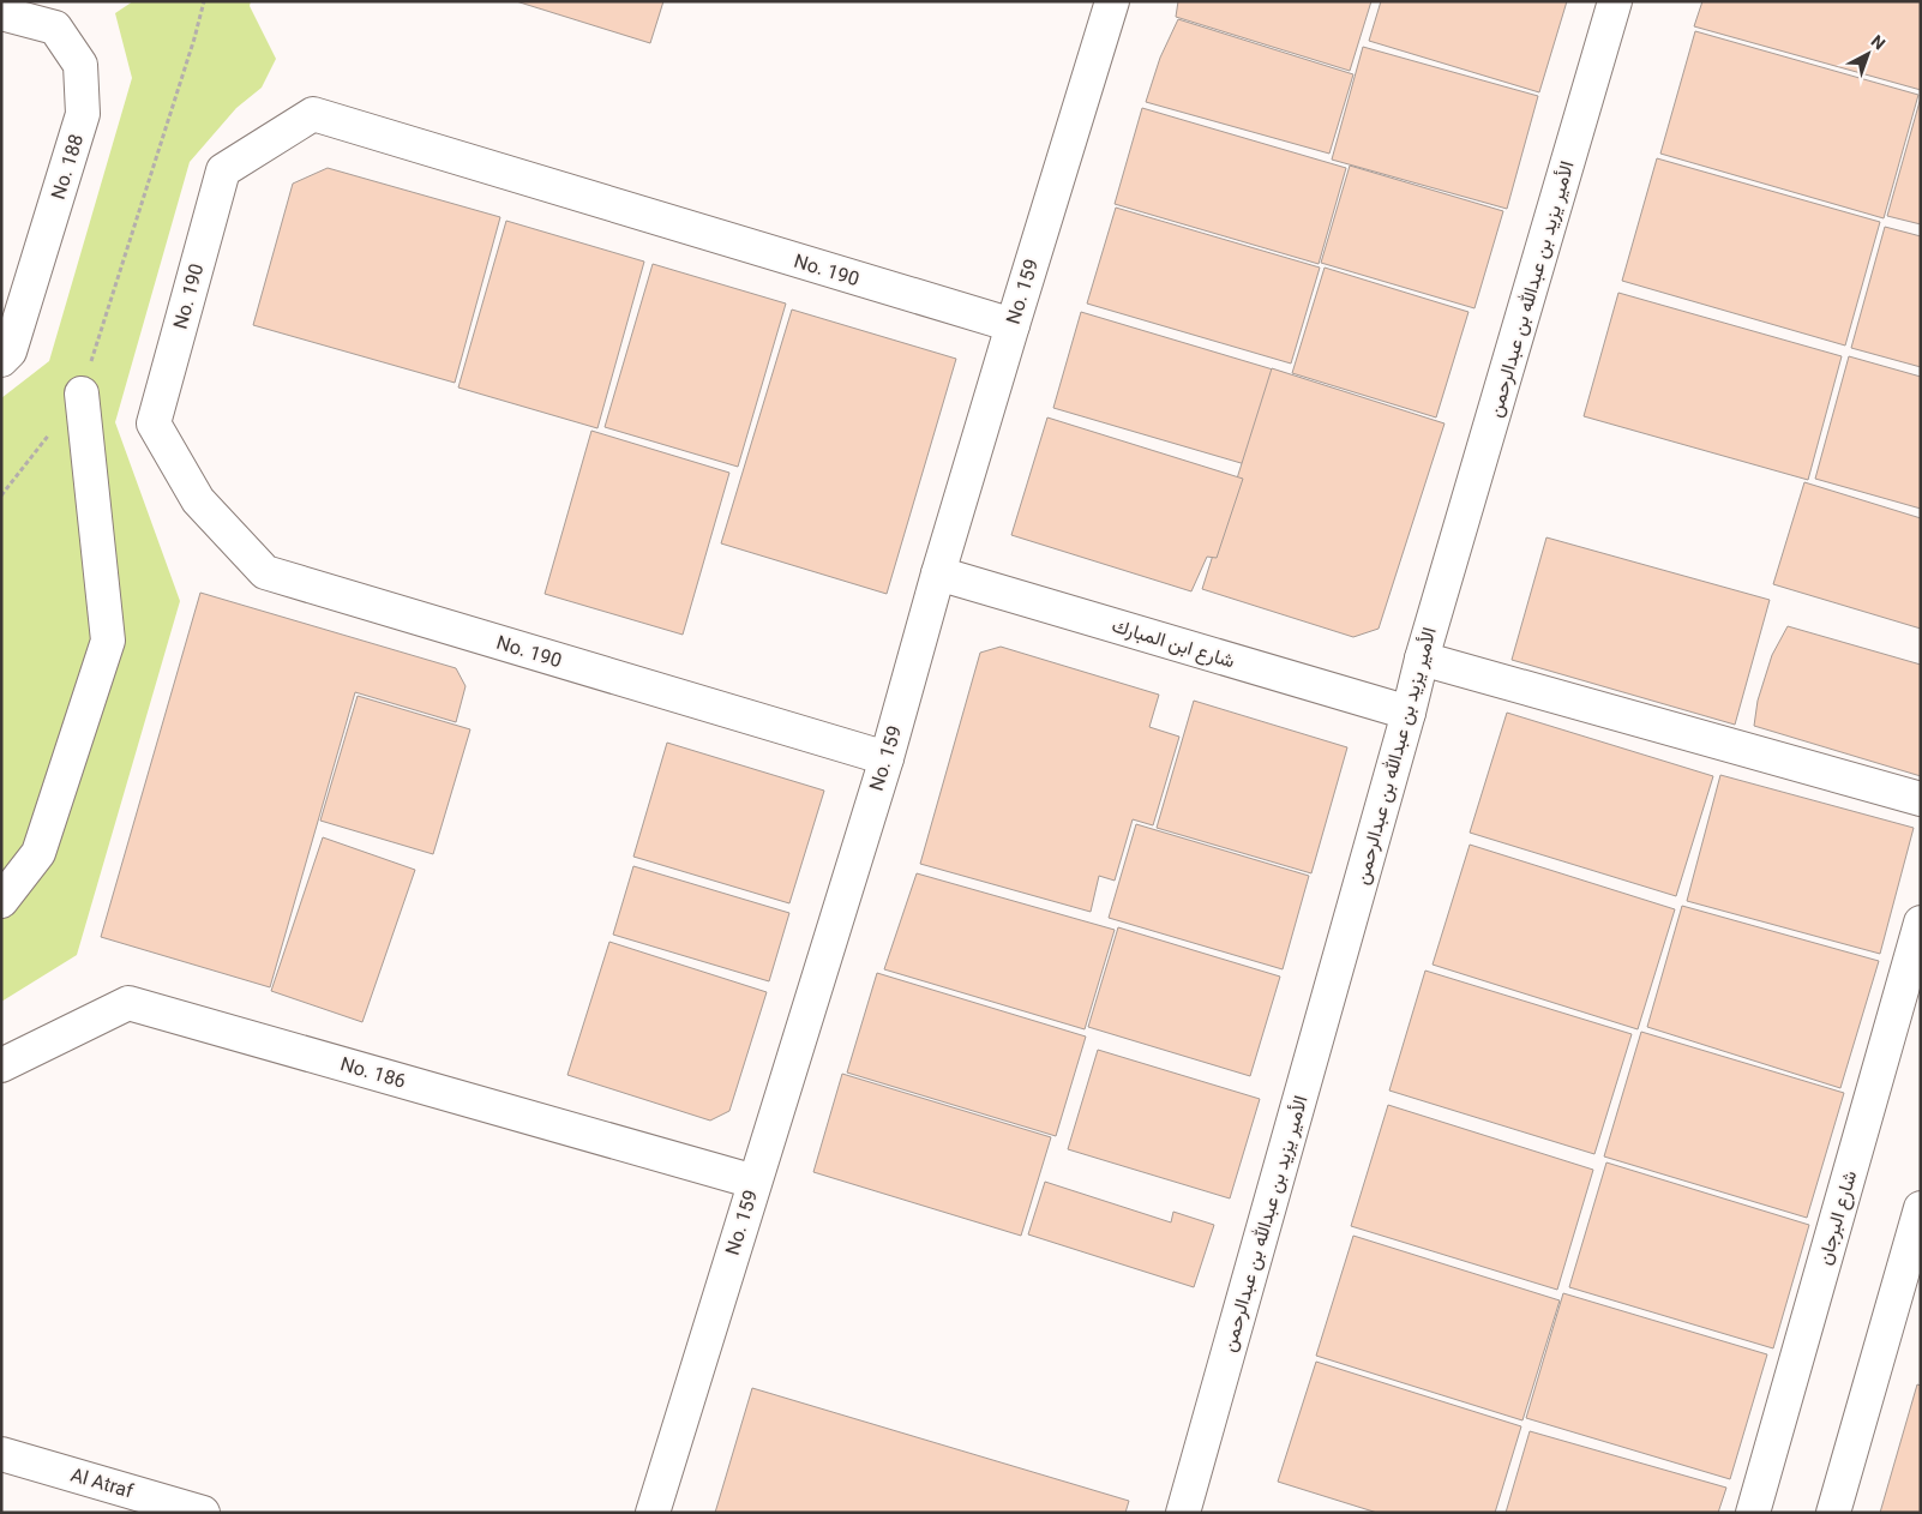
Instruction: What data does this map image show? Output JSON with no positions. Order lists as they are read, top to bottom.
{
  "streets": {
    "street": [
      "No. 188",
      "No. 190",
      "الأمير يزيد بن عبدالله بن عبدالرحمن",
      "No. 159",
      "شارع ابن المبارك",
      "No. 186",
      "شارع البرجان",
      "Al Atraf"
    ]
  },
  "crossings": [
    ["No. 190", "No. 159"],
    ["الأمير يزيد بن عبدالله بن عبدالرحمن", "شارع ابن المبارك"],
    ["No. 159", "شارع ابن المبارك"],
    ["No. 159", "No. 186"]
  ],
  "north": "top right"
}
